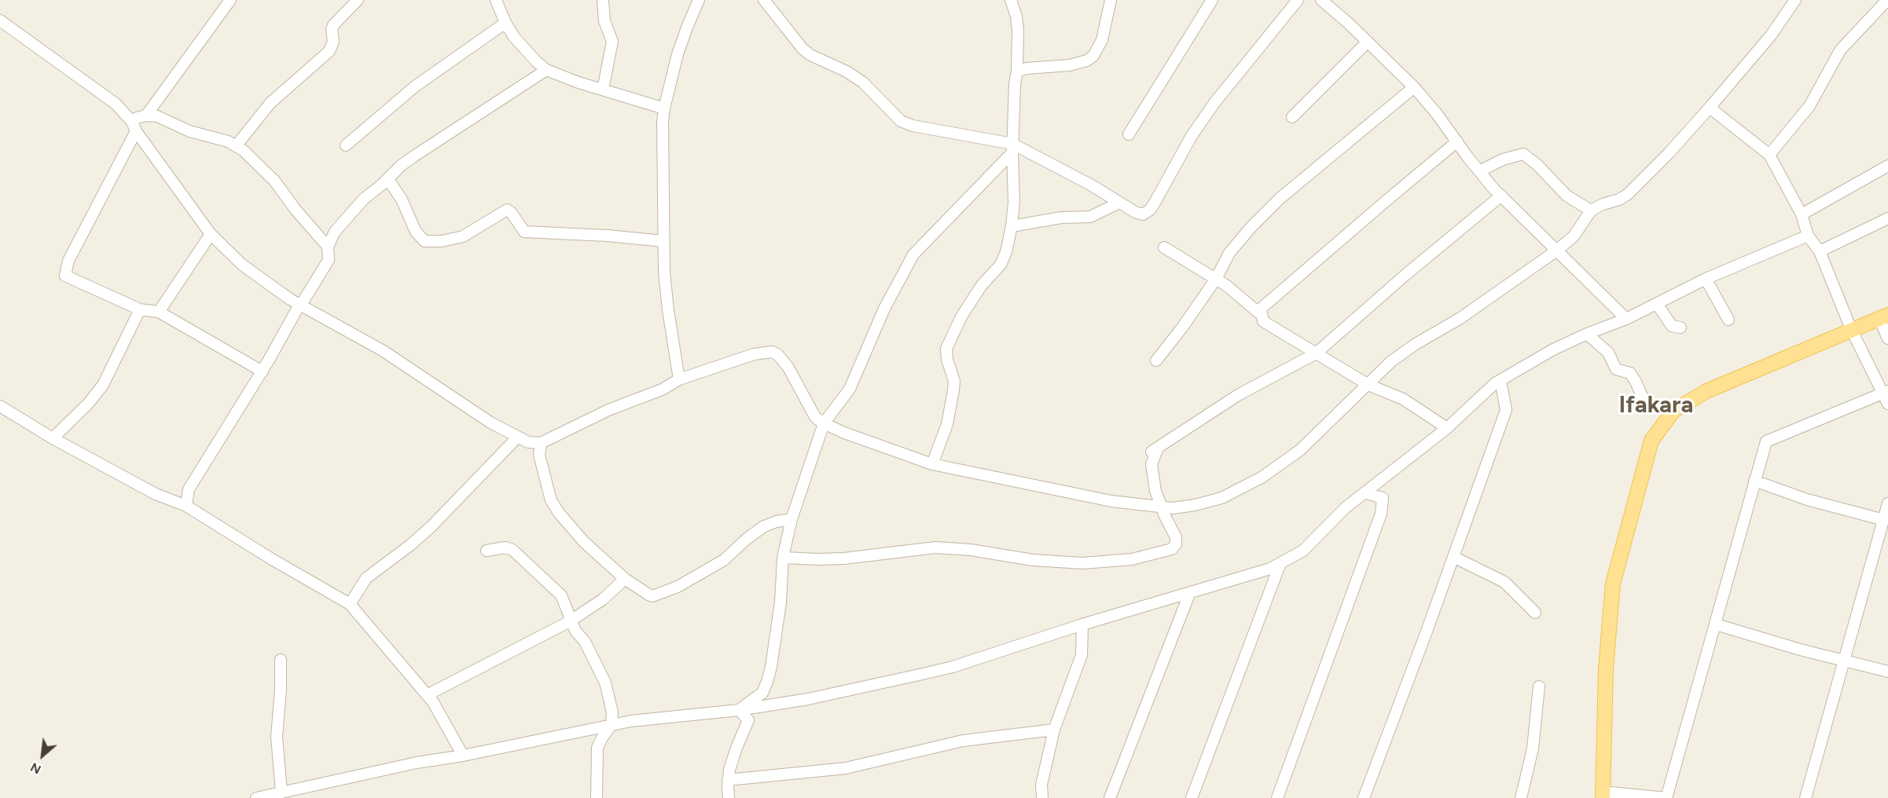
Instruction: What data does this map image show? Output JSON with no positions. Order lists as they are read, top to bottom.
{
  "districts": ["Ifakara"],
  "north": "bottom left"
}
